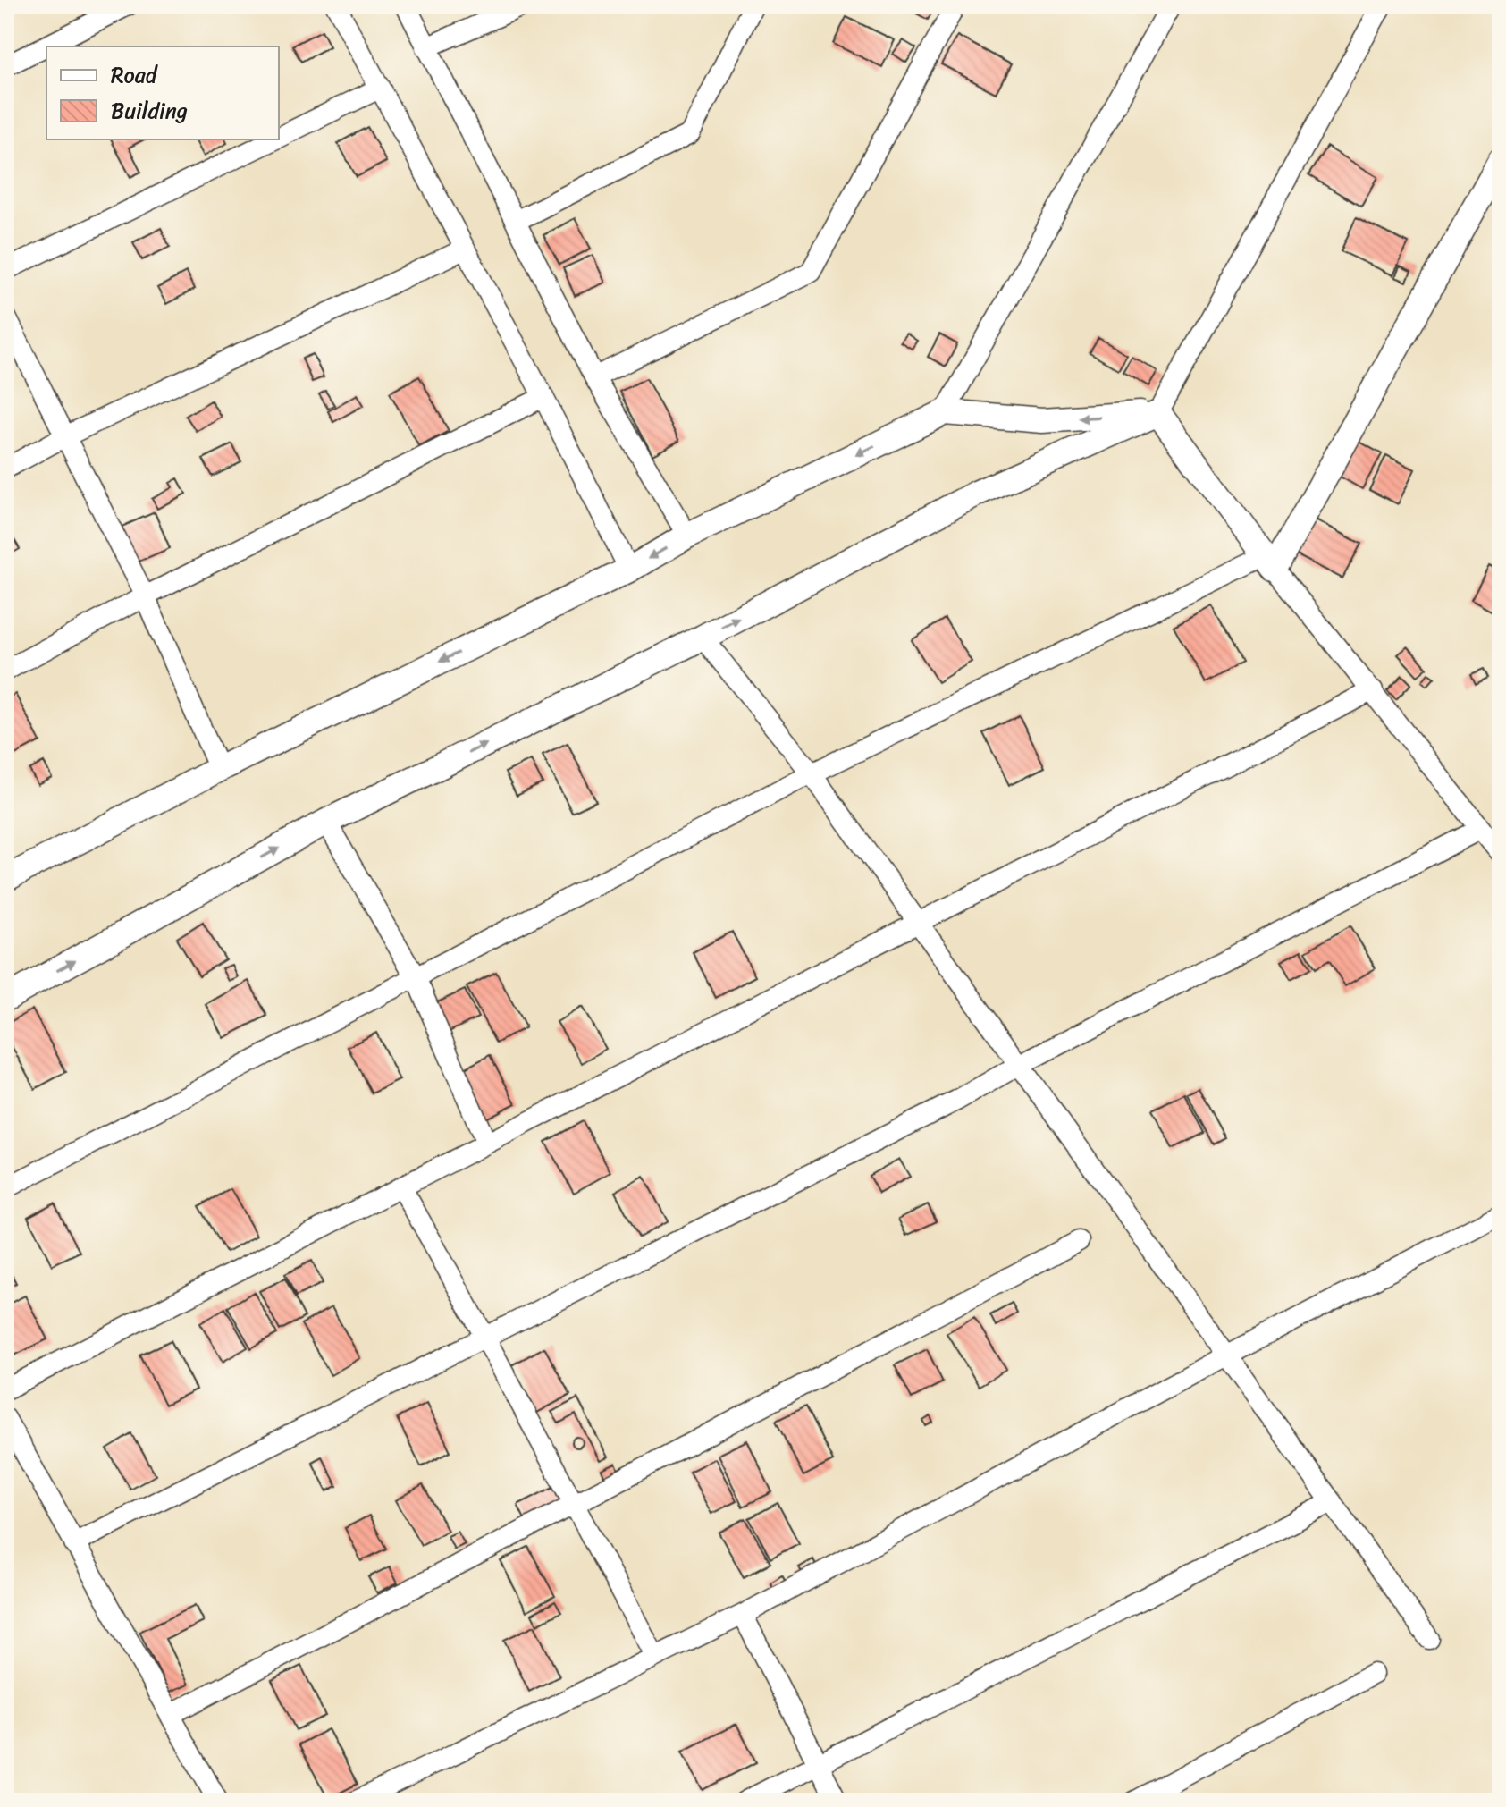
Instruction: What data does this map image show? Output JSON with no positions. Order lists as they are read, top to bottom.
{
  "legend": ["Road", "Building"]
}
